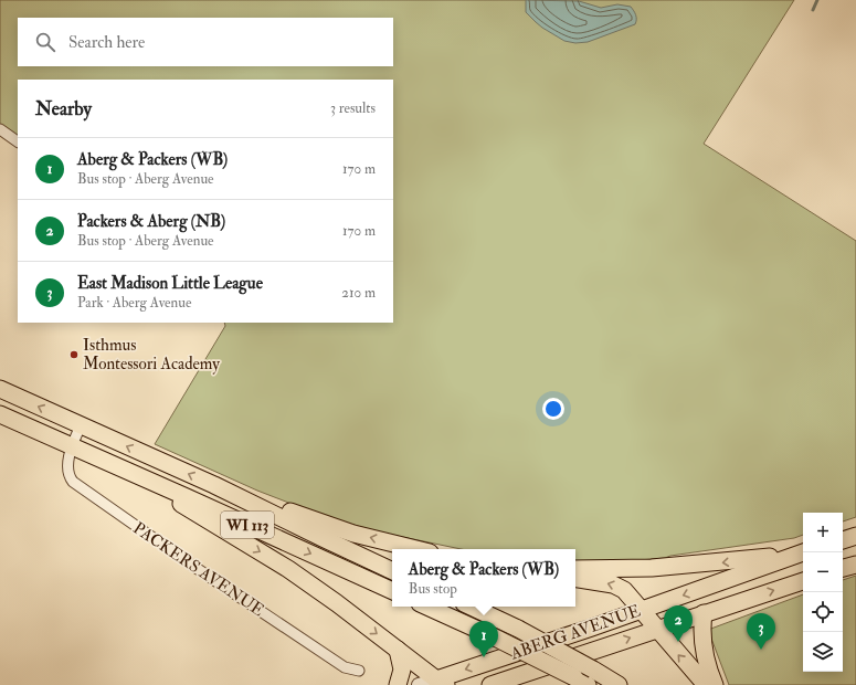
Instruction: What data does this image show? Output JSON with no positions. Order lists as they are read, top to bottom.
{
  "streets": {
    "main road": ["WI 113", "ABERG AVENUE"],
    "street": ["PACKERS AVENUE"]
  },
  "crossings": [
    ["WI 113", "PACKERS AVENUE"]
  ],
  "places": ["Isthmus Montessori Academy"],
  "page": {
    "search": "Search here",
    "heading": ["Nearby", "3 results"],
    "list": [
      {
        "mark": "1",
        "name": "Aberg & Packers (WB)",
        "note": "Bus stop · Aberg Avenue",
        "value": "170 m"
      },
      {
        "mark": "2",
        "name": "Packers & Aberg (NB)",
        "note": "Bus stop · Aberg Avenue",
        "value": "170 m"
      },
      {
        "mark": "3",
        "name": "East Madison Little League",
        "note": "Park · Aberg Avenue",
        "value": "210 m"
      }
    ],
    "map_buttons": ["+", "−"],
    "popup": ["Aberg & Packers (WB)", "Bus stop"],
    "pins": ["2", "3", "1"]
  }
}
